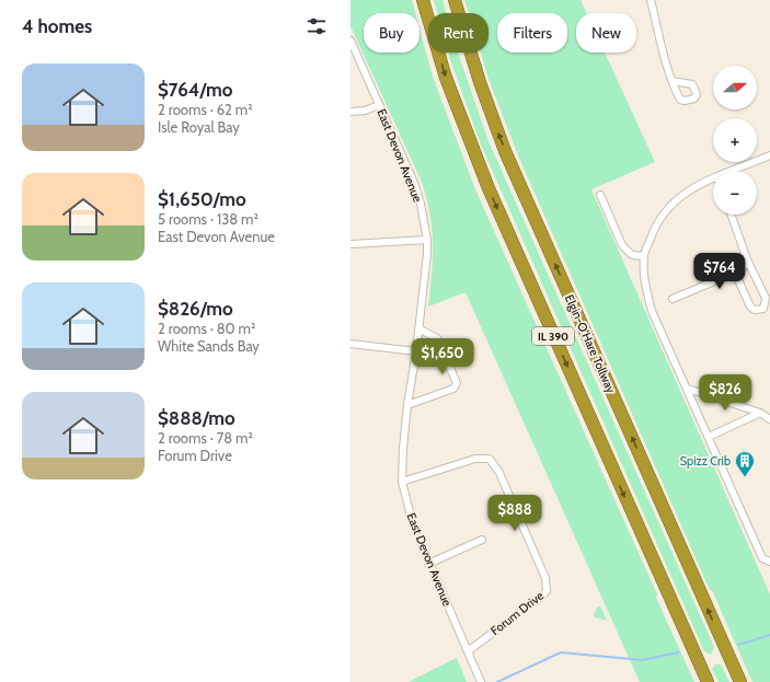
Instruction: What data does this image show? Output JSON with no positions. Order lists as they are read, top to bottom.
{
  "streets": {
    "highway": ["IL 390", "Elgin-O'Hare Tollway"],
    "street": ["East Devon Avenue", "Forum Drive"]
  },
  "crossings": [
    ["East Devon Avenue", "Forum Drive"]
  ],
  "places": {
    "building": ["Spizz Crib"]
  },
  "north": "right",
  "page": {
    "heading": "4 homes",
    "chip": [
      "Buy",
      "Rent",
      "Filters",
      "New"
    ],
    "list": [
      {
        "name": "$764/mo",
        "note": "2 rooms · 62 m² · Isle Royal Bay"
      },
      {
        "name": "$1,650/mo",
        "note": "5 rooms · 138 m² · East Devon Avenue"
      },
      {
        "name": "$826/mo",
        "note": "2 rooms · 80 m² · White Sands Bay"
      },
      {
        "name": "$888/mo",
        "note": "2 rooms · 78 m² · Forum Drive"
      }
    ],
    "map_buttons": ["+", "−"],
    "price": [
      "$764",
      "$1,650",
      "$826",
      "$888"
    ]
  }
}
